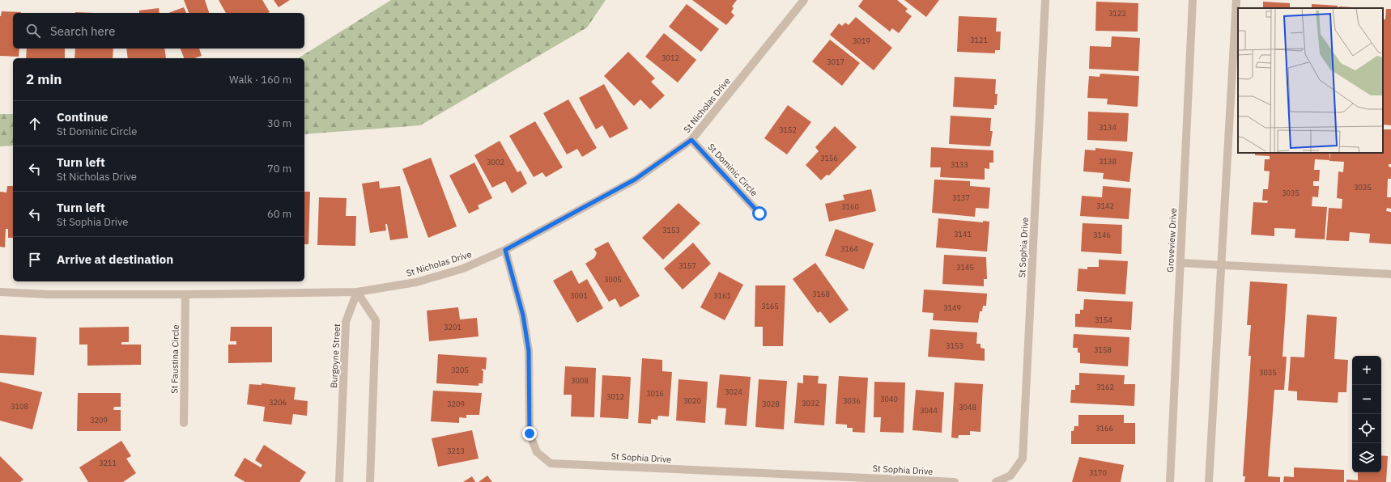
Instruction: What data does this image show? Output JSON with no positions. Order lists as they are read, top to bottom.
{
  "streets": {
    "street": [
      "St Nicholas Drive",
      "St Dominic Circle",
      "Groveview Drive",
      "St Sophia Drive",
      "Burgoyne Street",
      "St Faustina Circle"
    ]
  },
  "crossings": [
    ["St Nicholas Drive", "St Dominic Circle"],
    ["St Nicholas Drive", "St Sophia Drive"],
    ["St Nicholas Drive", "Burgoyne Street"],
    ["St Nicholas Drive", "St Faustina Circle"]
  ],
  "house_numbers": [
    "3122",
    "3121",
    "3019",
    "3012",
    "3017",
    "3134",
    "3152",
    "3156",
    "3138",
    "3002",
    "3133",
    "3035",
    "3035",
    "3137",
    "3142",
    "3160",
    "3153",
    "3141",
    "3146",
    "3164",
    "3157",
    "3145",
    "3005",
    "3168",
    "3001",
    "3161",
    "3165",
    "3149",
    "3154",
    "3201",
    "3153",
    "3158",
    "3205",
    "3035",
    "3008",
    "3162",
    "3024",
    "3016",
    "3012",
    "3040",
    "3020",
    "3036",
    "3206",
    "3032",
    "3209",
    "3028",
    "3108",
    "3048",
    "3044",
    "3209",
    "3166",
    "3213",
    "3211",
    "3170"
  ],
  "page": {
    "search": "Search here",
    "heading": ["2 min", "Walk · 160 m"],
    "list": [
      ["Continue", "St Dominic Circle", "30 m"],
      ["Turn left", "St Nicholas Drive", "70 m"],
      ["Turn left", "St Sophia Drive", "60 m"],
      "Arrive at destination"
    ],
    "map_buttons": ["+", "−"]
  }
}
